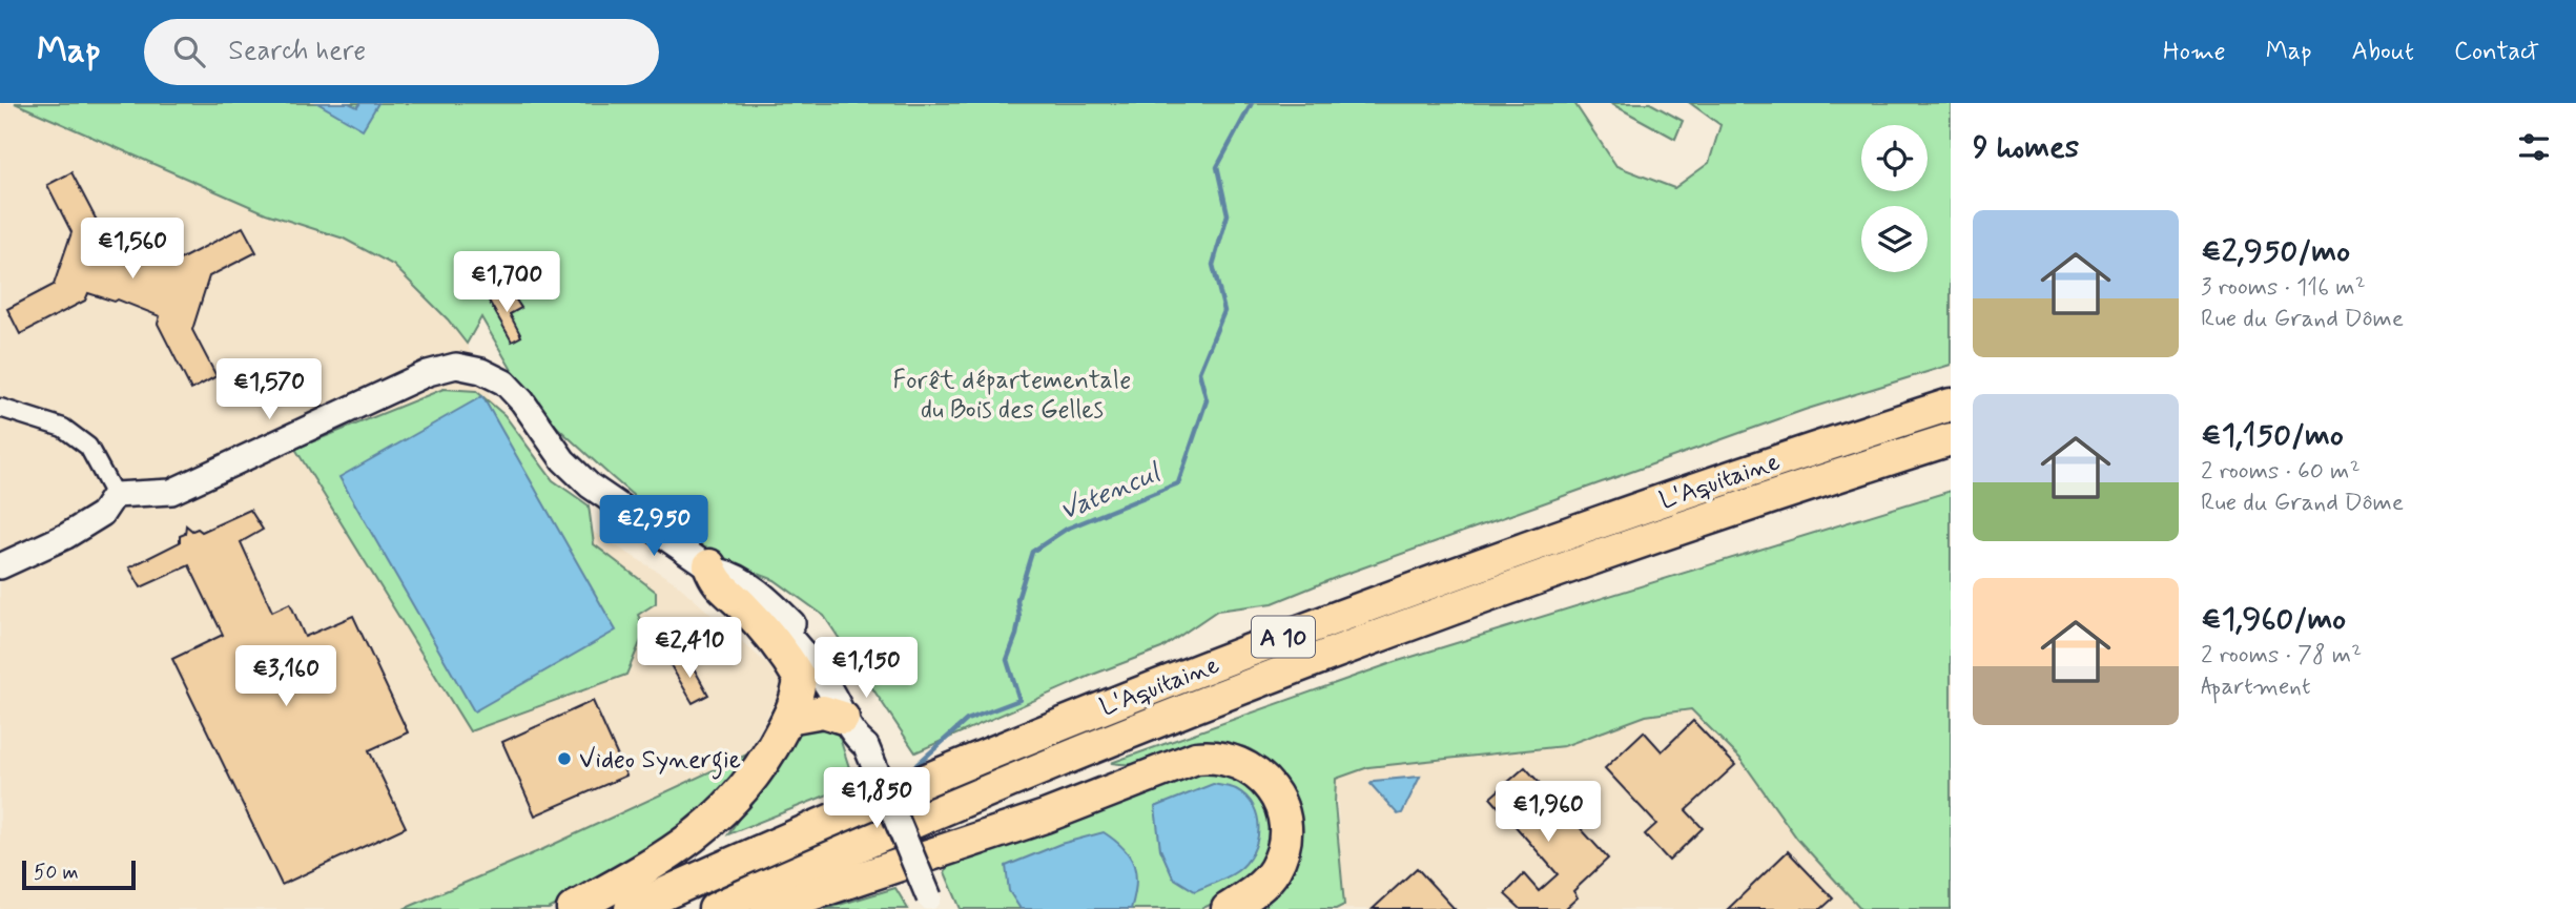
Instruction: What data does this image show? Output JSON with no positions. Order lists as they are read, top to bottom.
{
  "streets": {
    "highway": ["L'Aquitaine", "A 10"]
  },
  "water": ["Vatencul"],
  "parks": ["Forêt départementale du Bois des Gelles"],
  "places": ["Video Synergie"],
  "scale_bar": "50 m",
  "page": {
    "header": "Map",
    "search": "Search here",
    "nav": [
      "Home",
      "Map",
      "About",
      "Contact"
    ],
    "heading": "9 homes",
    "list": [
      {
        "name": "€2,950/mo",
        "note": "3 rooms · 116 m² · Rue du Grand Dôme"
      },
      {
        "name": "€1,150/mo",
        "note": "2 rooms · 60 m² · Rue du Grand Dôme"
      },
      {
        "name": "€1,960/mo",
        "note": "2 rooms · 78 m² · Apartment"
      }
    ],
    "price": [
      "€1,560",
      "€1,700",
      "€1,570",
      "€2,950",
      "€2,410",
      "€1,150",
      "€3,160",
      "€1,850",
      "€1,960"
    ],
    "scale": "50 m"
  }
}
